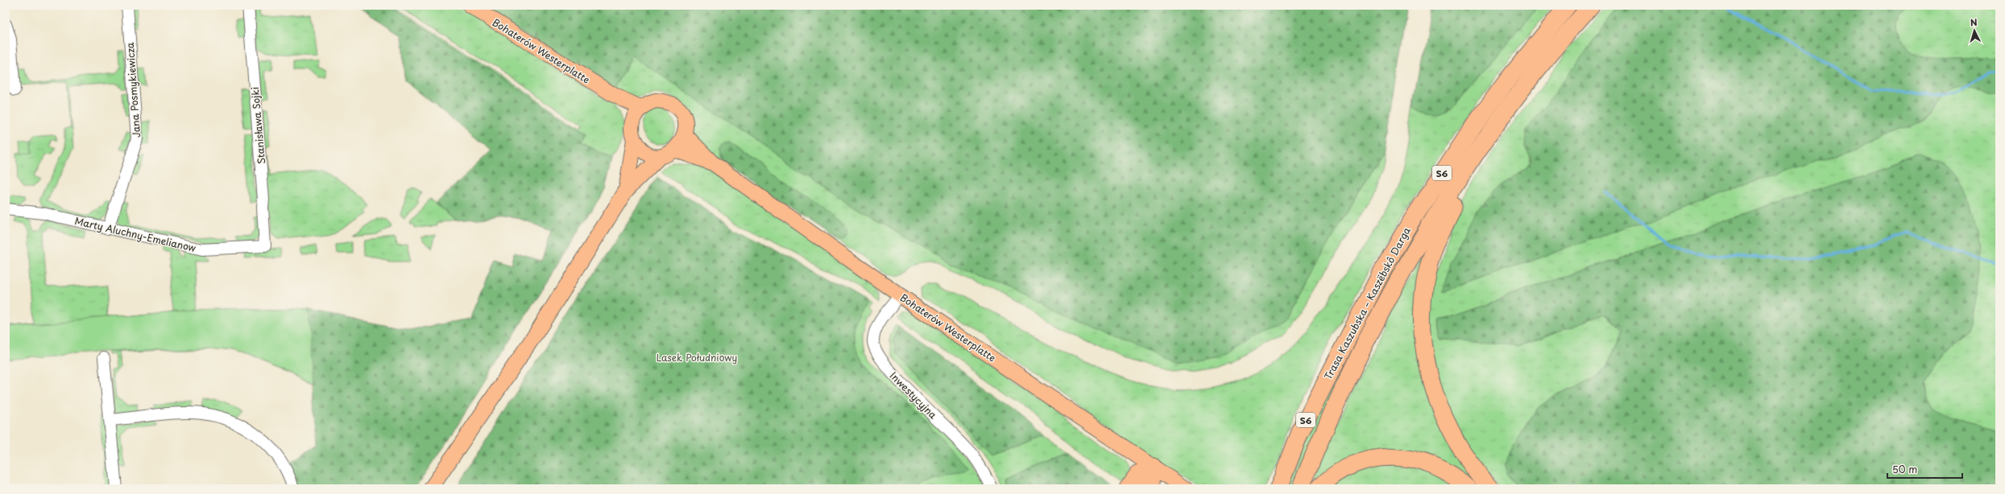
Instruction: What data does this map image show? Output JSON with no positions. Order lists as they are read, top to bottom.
{
  "streets": {
    "highway": ["S6", "Trasa Kaszubska – Kaszëbskô Darga"],
    "main road": ["Bohaterów Westerplatte"],
    "street": [
      "Jana Posmykiewicza",
      "Stanisława Sojki",
      "Marty Aluchny-Emelianow",
      "Inwestycyjna"
    ]
  },
  "crossings": [
    ["Bohaterów Westerplatte", "Inwestycyjna"],
    ["Jana Posmykiewicza", "Marty Aluchny-Emelianow"],
    ["Stanisława Sojki", "Marty Aluchny-Emelianow"]
  ],
  "parks": ["Lasek Południowy"],
  "scale_bar": "50 m",
  "north": "top"
}
